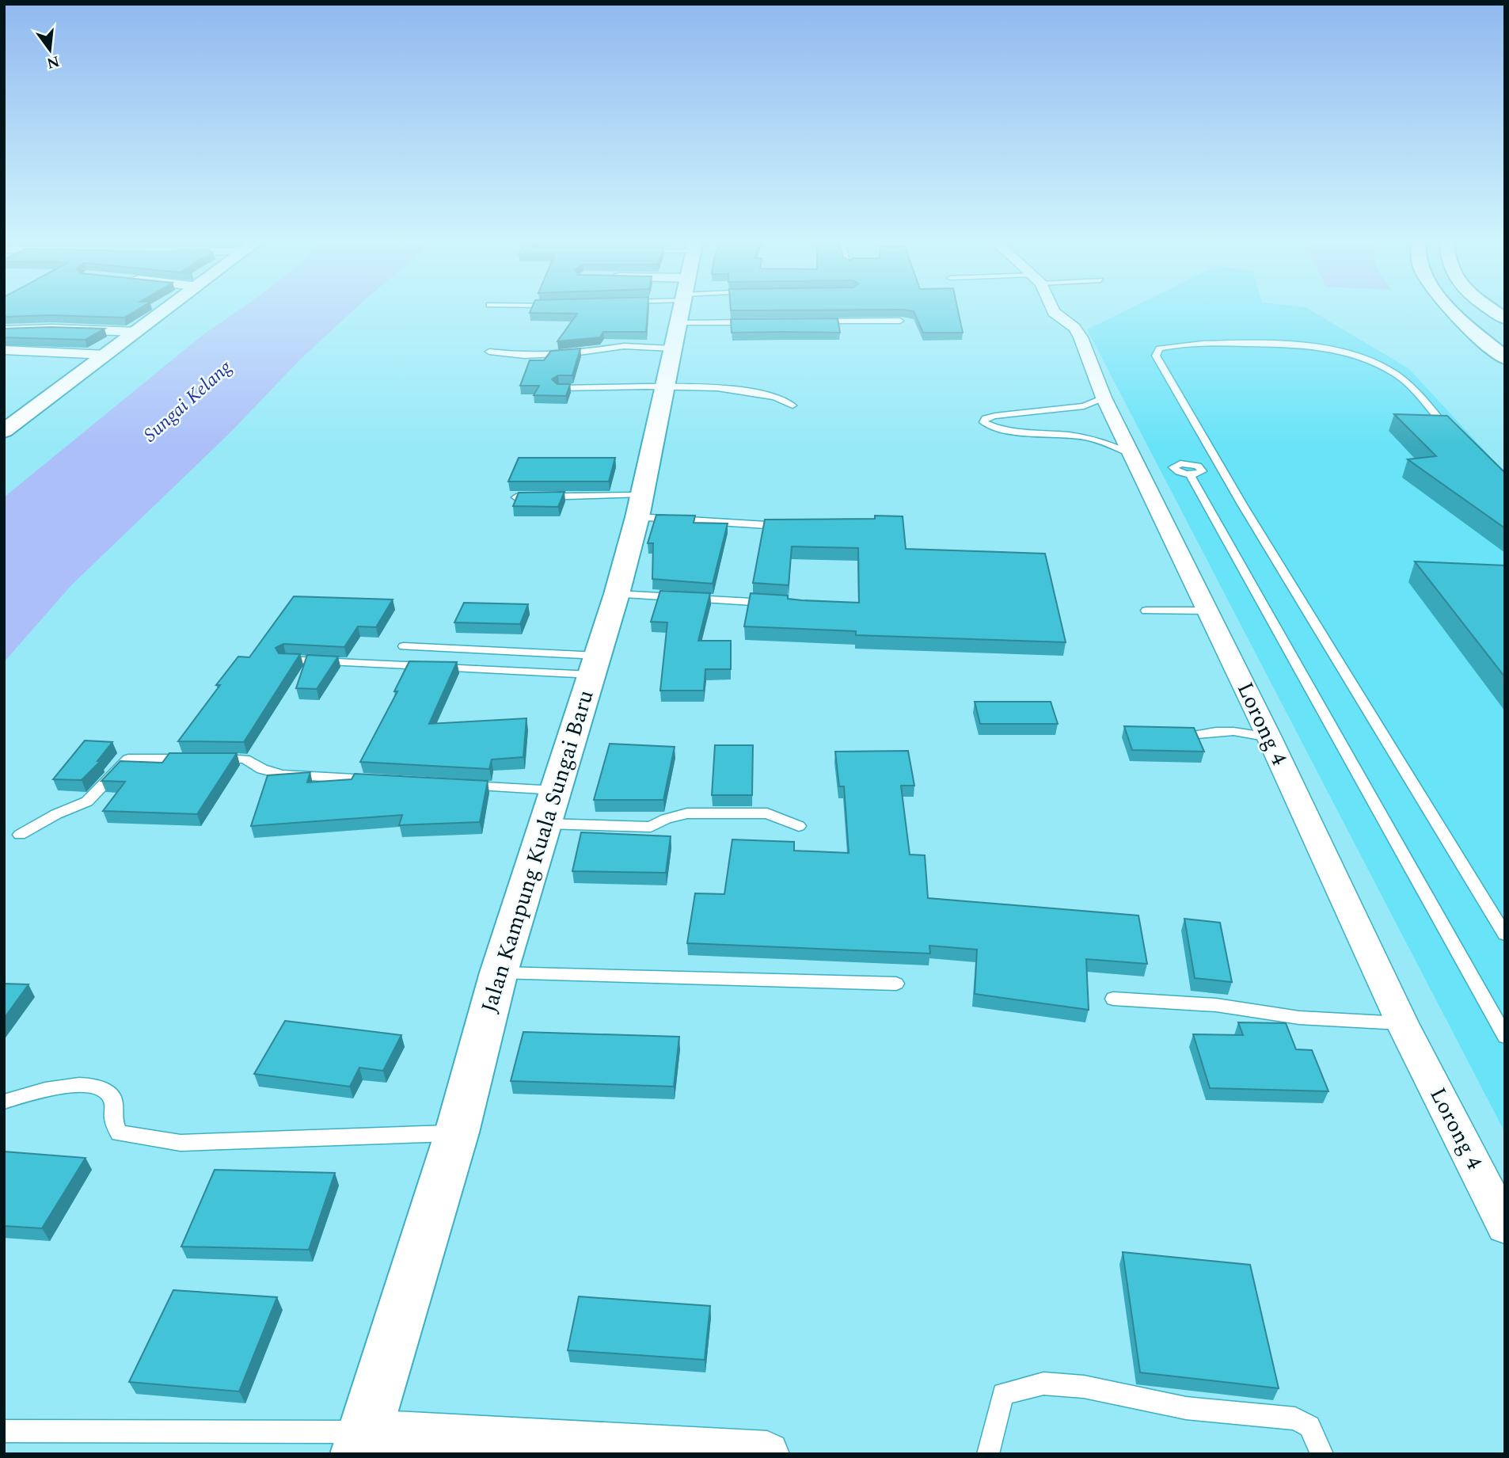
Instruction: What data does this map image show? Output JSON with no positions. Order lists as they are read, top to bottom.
{
  "streets": {
    "main road": ["Jalan Kampung Kuala Sungai Baru"],
    "street": ["Lorong 4"]
  },
  "water": ["Sungai Kelang"],
  "north": "bottom"
}
